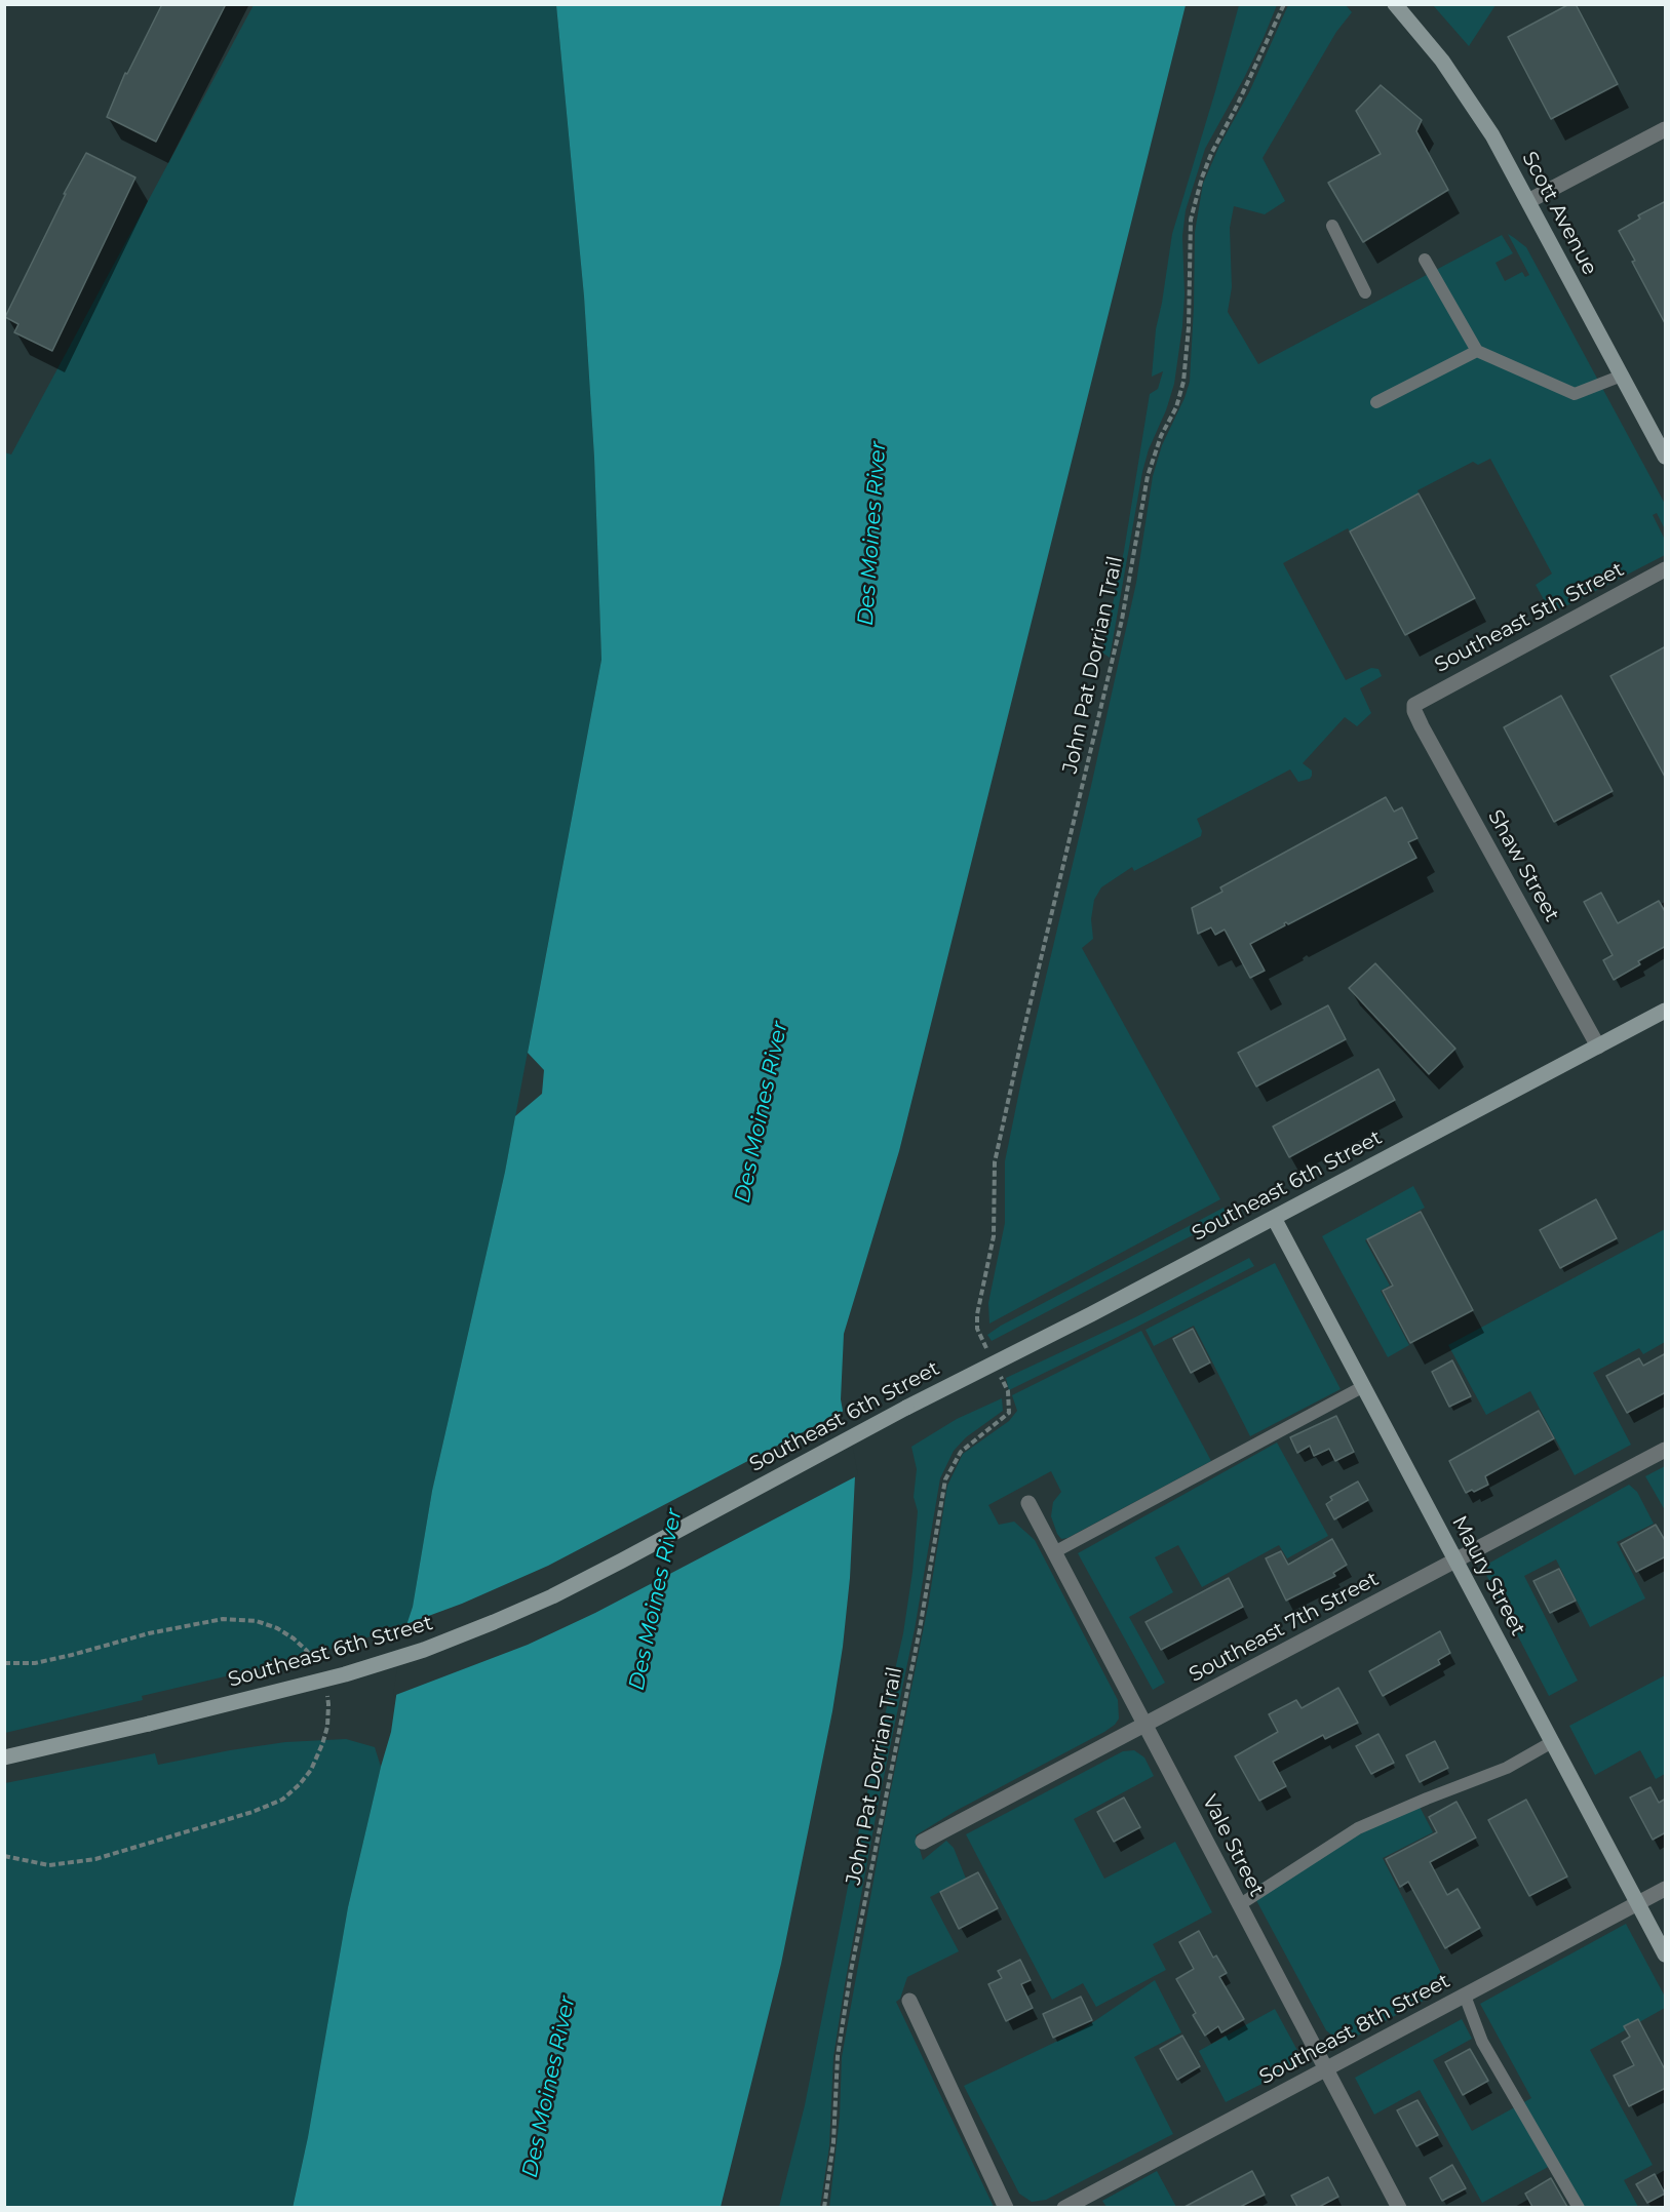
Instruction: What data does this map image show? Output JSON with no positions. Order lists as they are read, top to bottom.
{
  "streets": {
    "main road": ["Scott Avenue", "Southeast 6th Street", "Maury Street"],
    "street": [
      "Southeast 5th Street",
      "Shaw Street",
      "Southeast 7th Street",
      "Vale Street",
      "Southeast 8th Street"
    ],
    "path": ["John Pat Dorrian Trail"]
  },
  "crossings": [
    ["Southeast 5th Street", "Shaw Street"],
    ["Shaw Street", "Southeast 6th Street"],
    ["Southeast 6th Street", "Maury Street"],
    ["Maury Street", "Southeast 7th Street"],
    ["Maury Street", "Southeast 8th Street"],
    ["Southeast 7th Street", "Vale Street"],
    ["Vale Street", "Southeast 8th Street"]
  ],
  "water": ["Des Moines River"]
}
